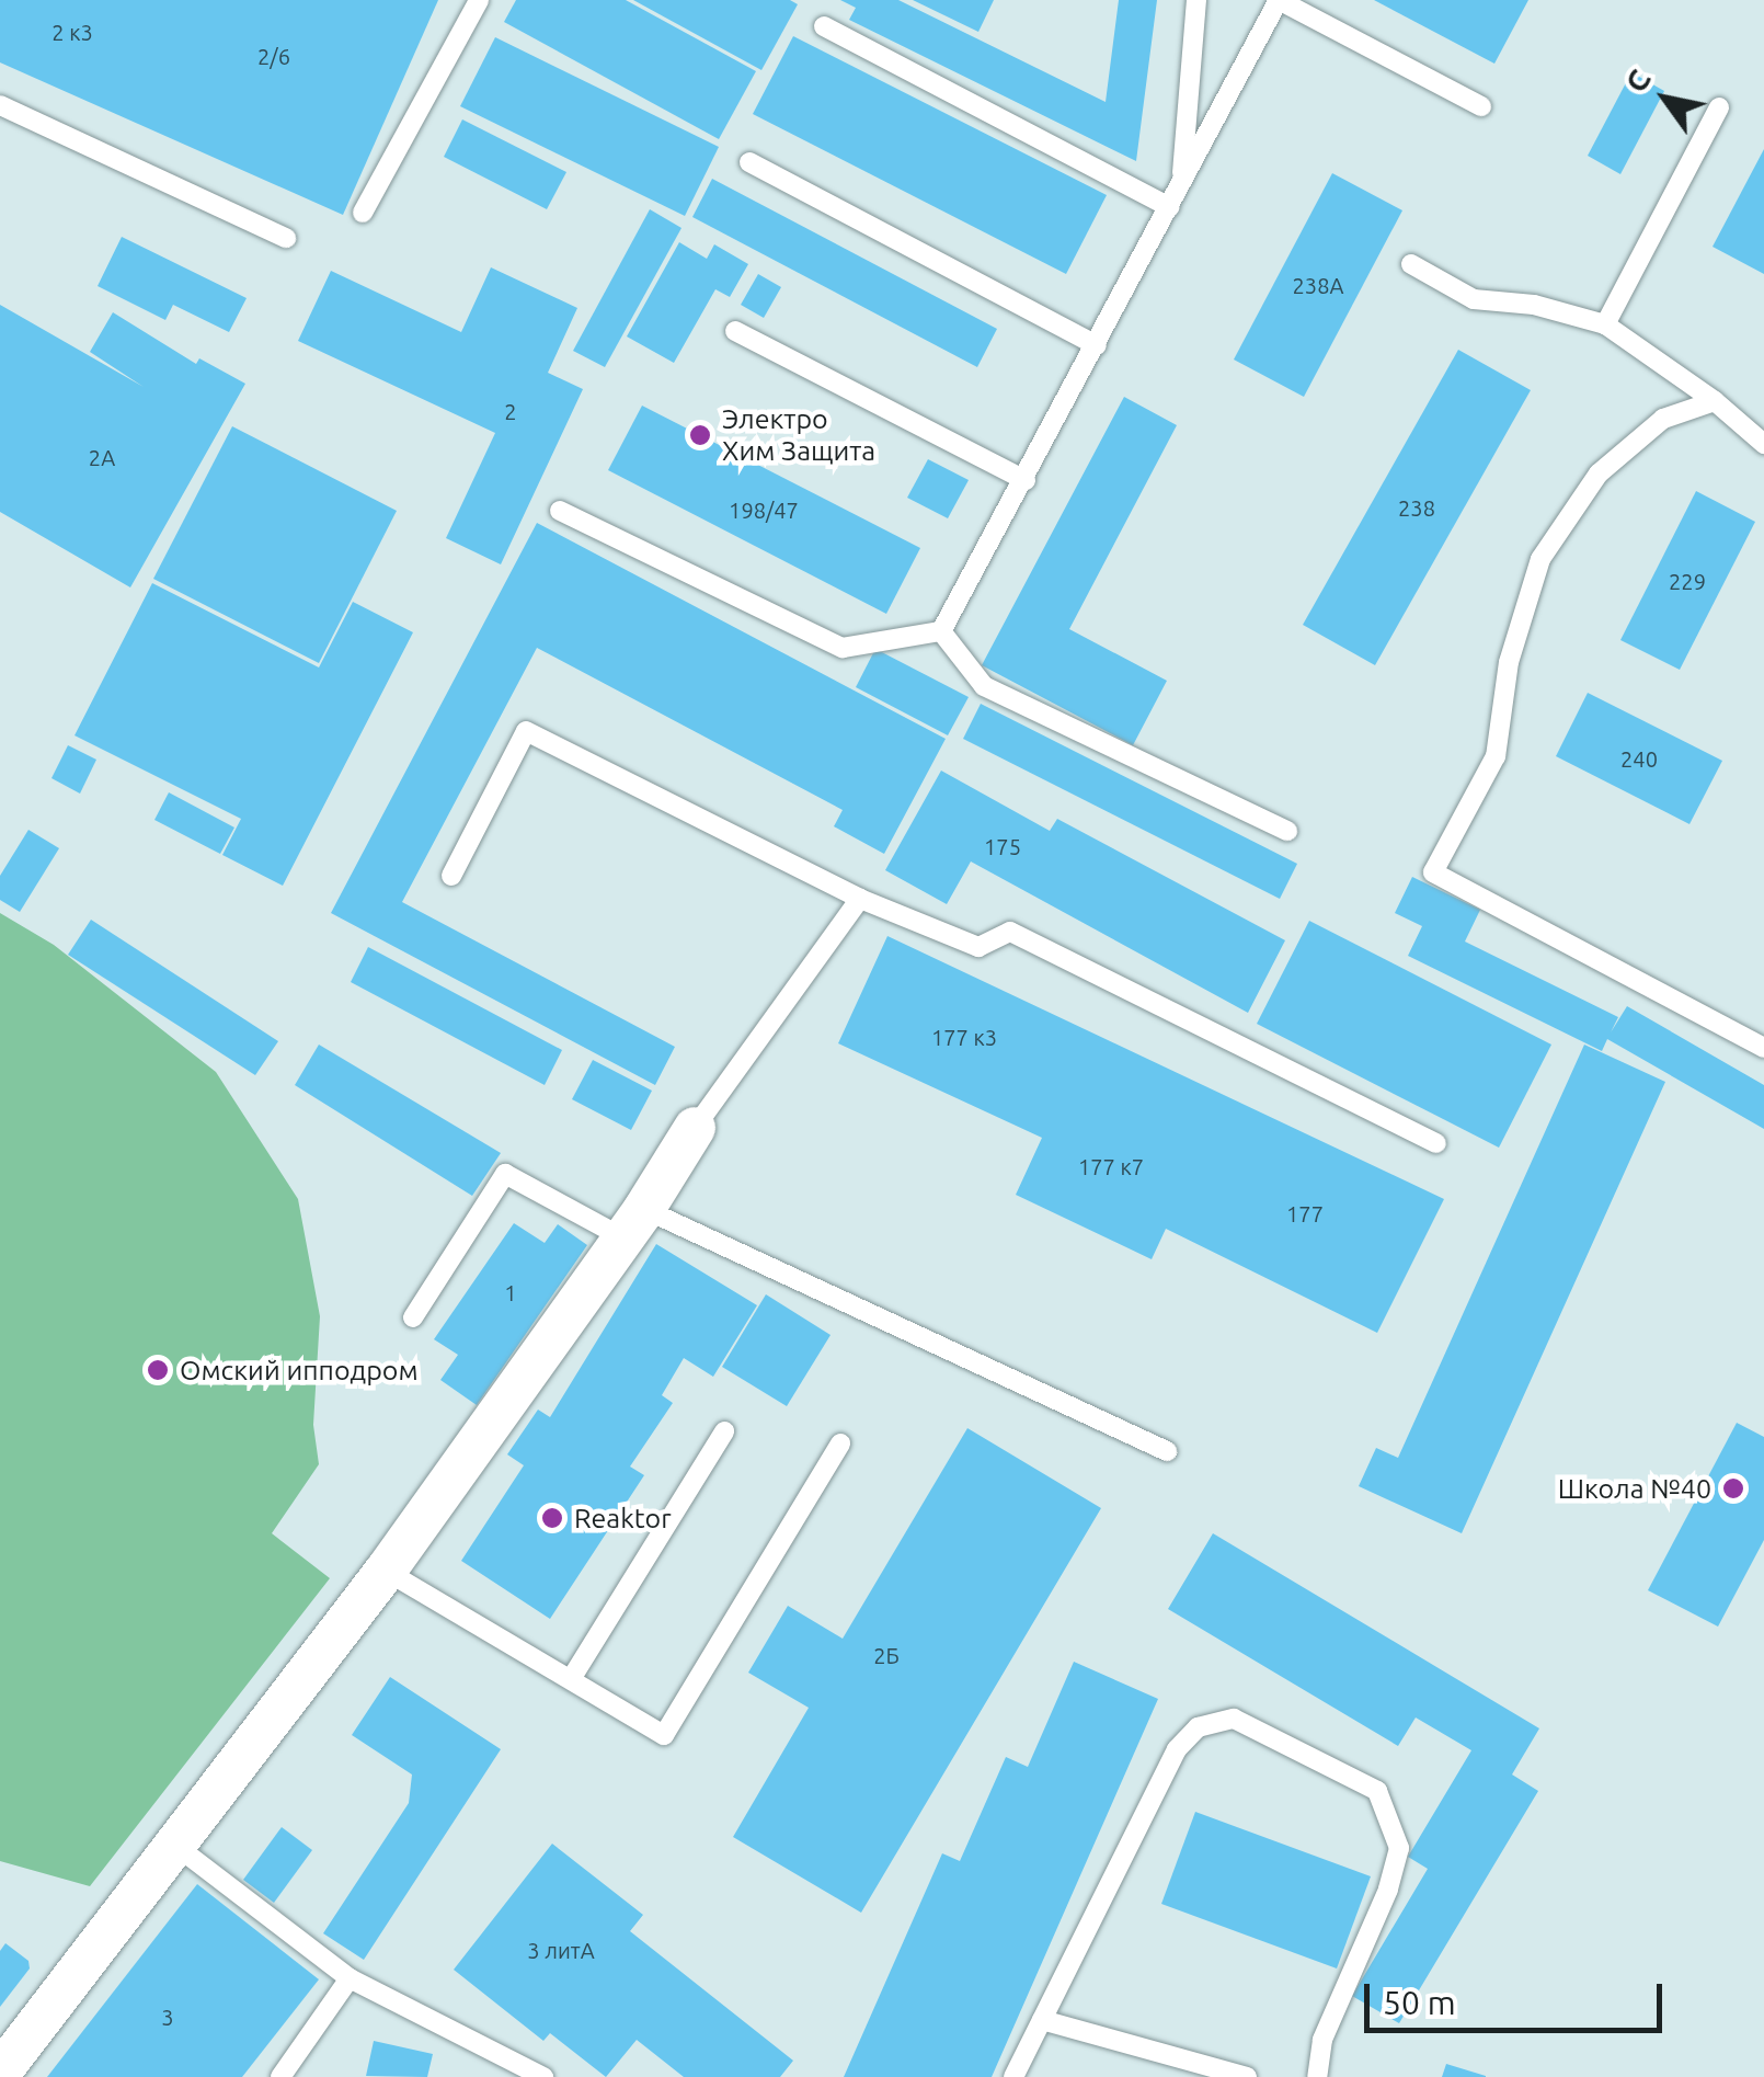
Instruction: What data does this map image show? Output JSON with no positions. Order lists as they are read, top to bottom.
{
  "places": [
    "Электро Хим Защита",
    "Омский ипподром",
    "Школа №40",
    "Reaktor"
  ],
  "house_numbers": [
    "2 к3",
    "2/6",
    "238А",
    "2",
    "2А",
    "238",
    "198/47",
    "229",
    "240",
    "175",
    "177 к3",
    "177 к7",
    "177",
    "1",
    "2Б",
    "3 литА",
    "3"
  ],
  "scale_bar": "50 m",
  "north": "top left"
}
